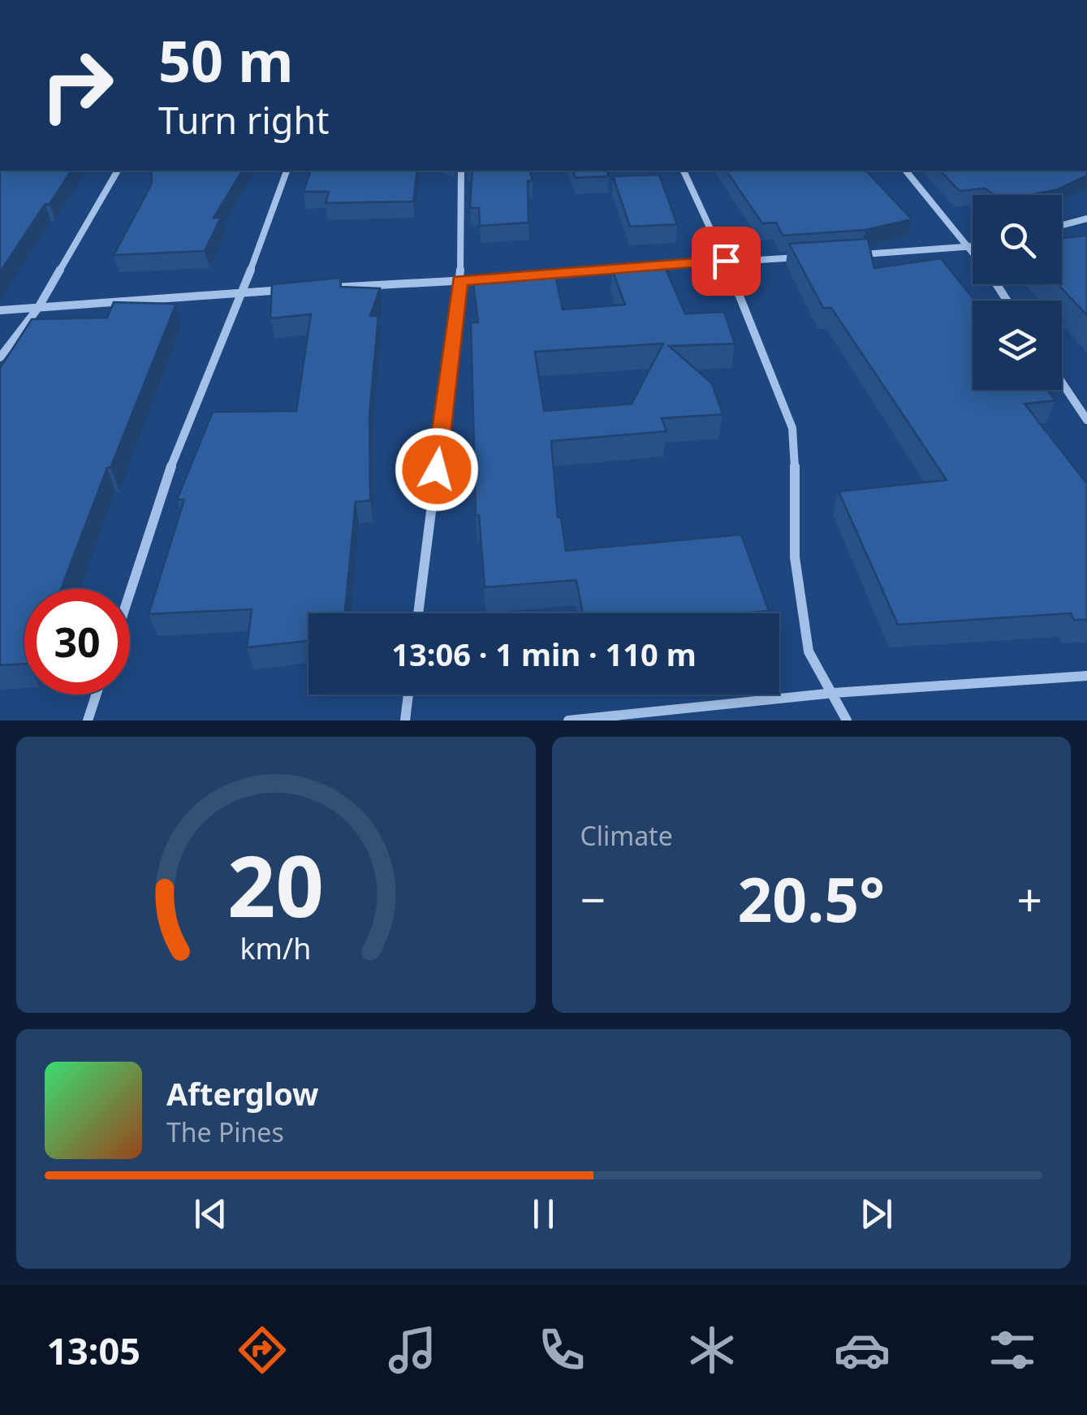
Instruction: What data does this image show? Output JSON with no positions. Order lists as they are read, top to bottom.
{
  "page": {
    "turn": ["50 m", "Turn right"],
    "limit": "30",
    "trip": "13:06 · 1 min · 110 m",
    "tile": "Climate",
    "heat": ["−", "20.5°", "+"],
    "song": ["Afterglow", "The Pines"],
    "tabs": "13:05",
    "gauge": ["20", "km/h"]
  }
}
